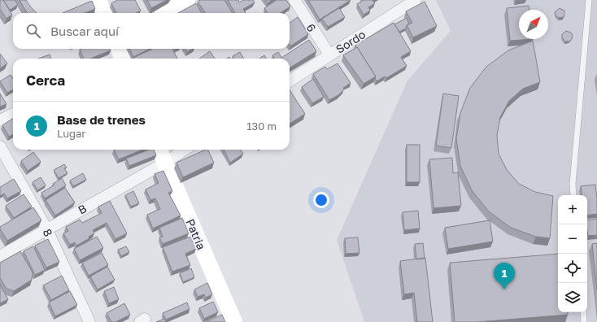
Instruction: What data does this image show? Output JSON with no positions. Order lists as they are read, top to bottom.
{
  "streets": {
    "street": [
      "6",
      "Sordo",
      "B",
      "8",
      "Patria"
    ]
  },
  "crossings": [
    ["6", "Sordo"],
    ["B", "8"],
    ["B", "Patria"]
  ],
  "north": "top right",
  "page": {
    "search": "Buscar aquí",
    "heading": "Cerca",
    "list": [
      {
        "mark": "1",
        "name": "Base de trenes",
        "note": "Lugar",
        "value": "130 m"
      }
    ],
    "map_buttons": ["+", "−"],
    "pins": "1"
  }
}
